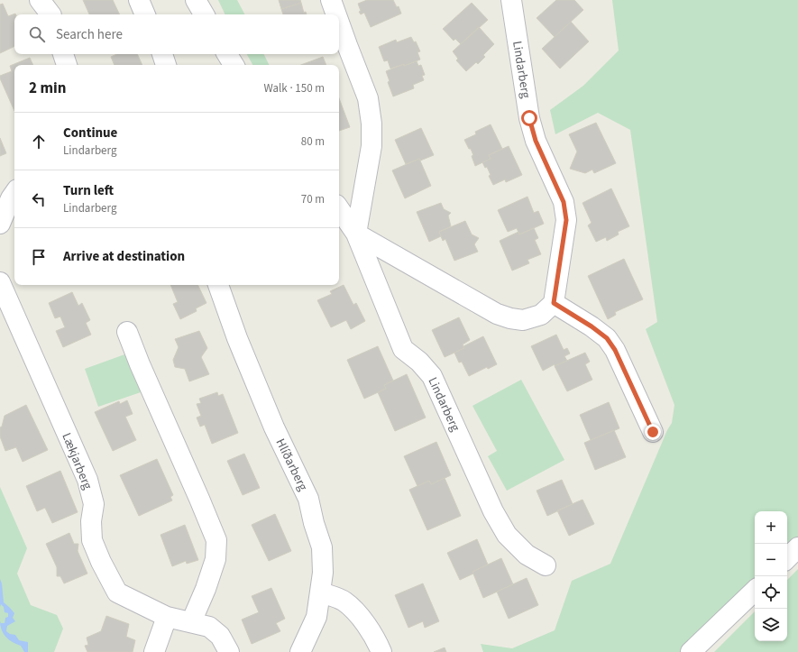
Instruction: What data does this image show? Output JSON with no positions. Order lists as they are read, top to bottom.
{
  "streets": {
    "street": ["Lindarberg", "Lækjarberg", "Hlíðarberg"]
  },
  "page": {
    "search": "Search here",
    "heading": ["2 min", "Walk · 150 m"],
    "list": [
      ["Continue", "Lindarberg", "80 m"],
      ["Turn left", "Lindarberg", "70 m"],
      "Arrive at destination"
    ],
    "map_buttons": ["+", "−"]
  }
}
